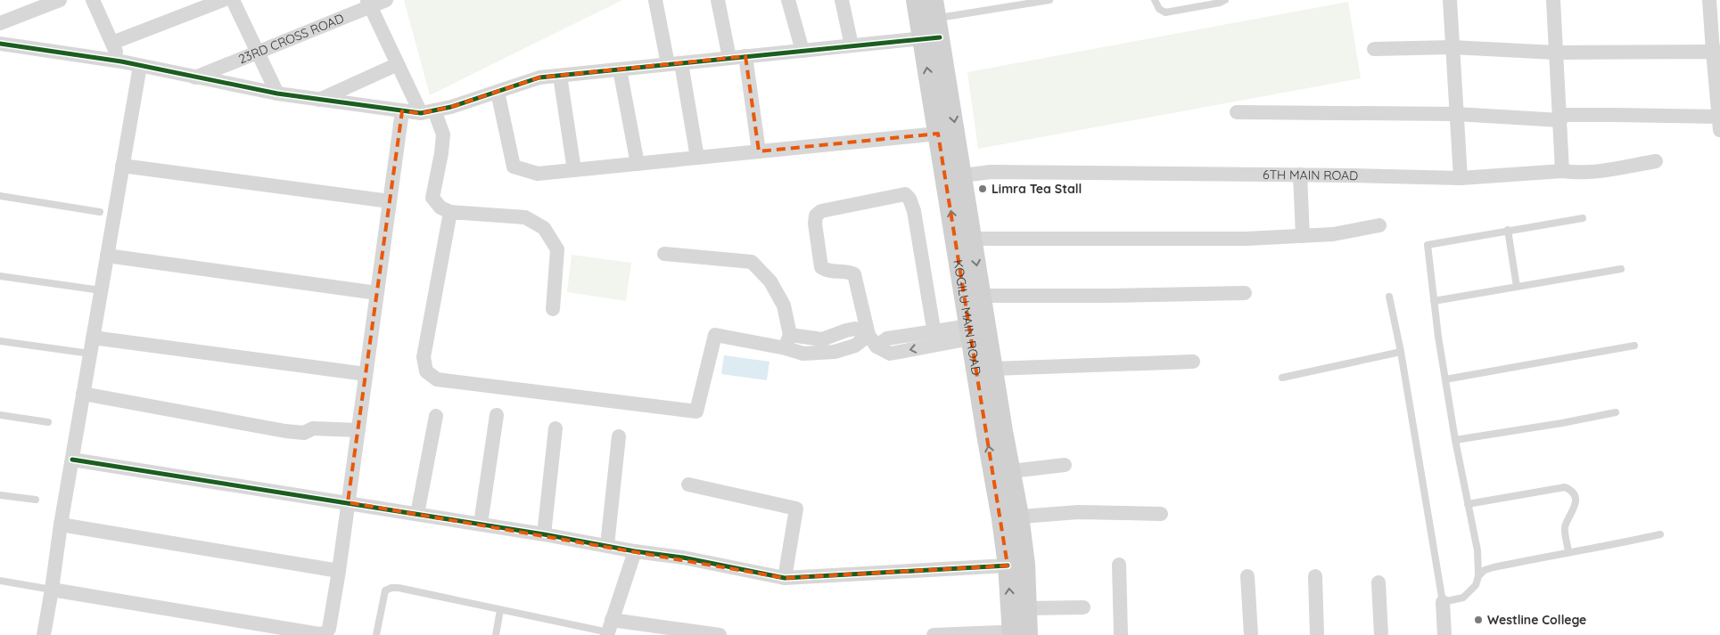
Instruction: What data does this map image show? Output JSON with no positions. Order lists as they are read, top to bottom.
{
  "streets": {
    "main road": ["KOGILU MAIN ROAD"],
    "street": ["23RD CROSS ROAD", "6TH MAIN ROAD"]
  },
  "crossings": [
    ["6TH MAIN ROAD", "KOGILU MAIN ROAD"]
  ],
  "places": ["Limra Tea Stall", "Westline College"]
}
